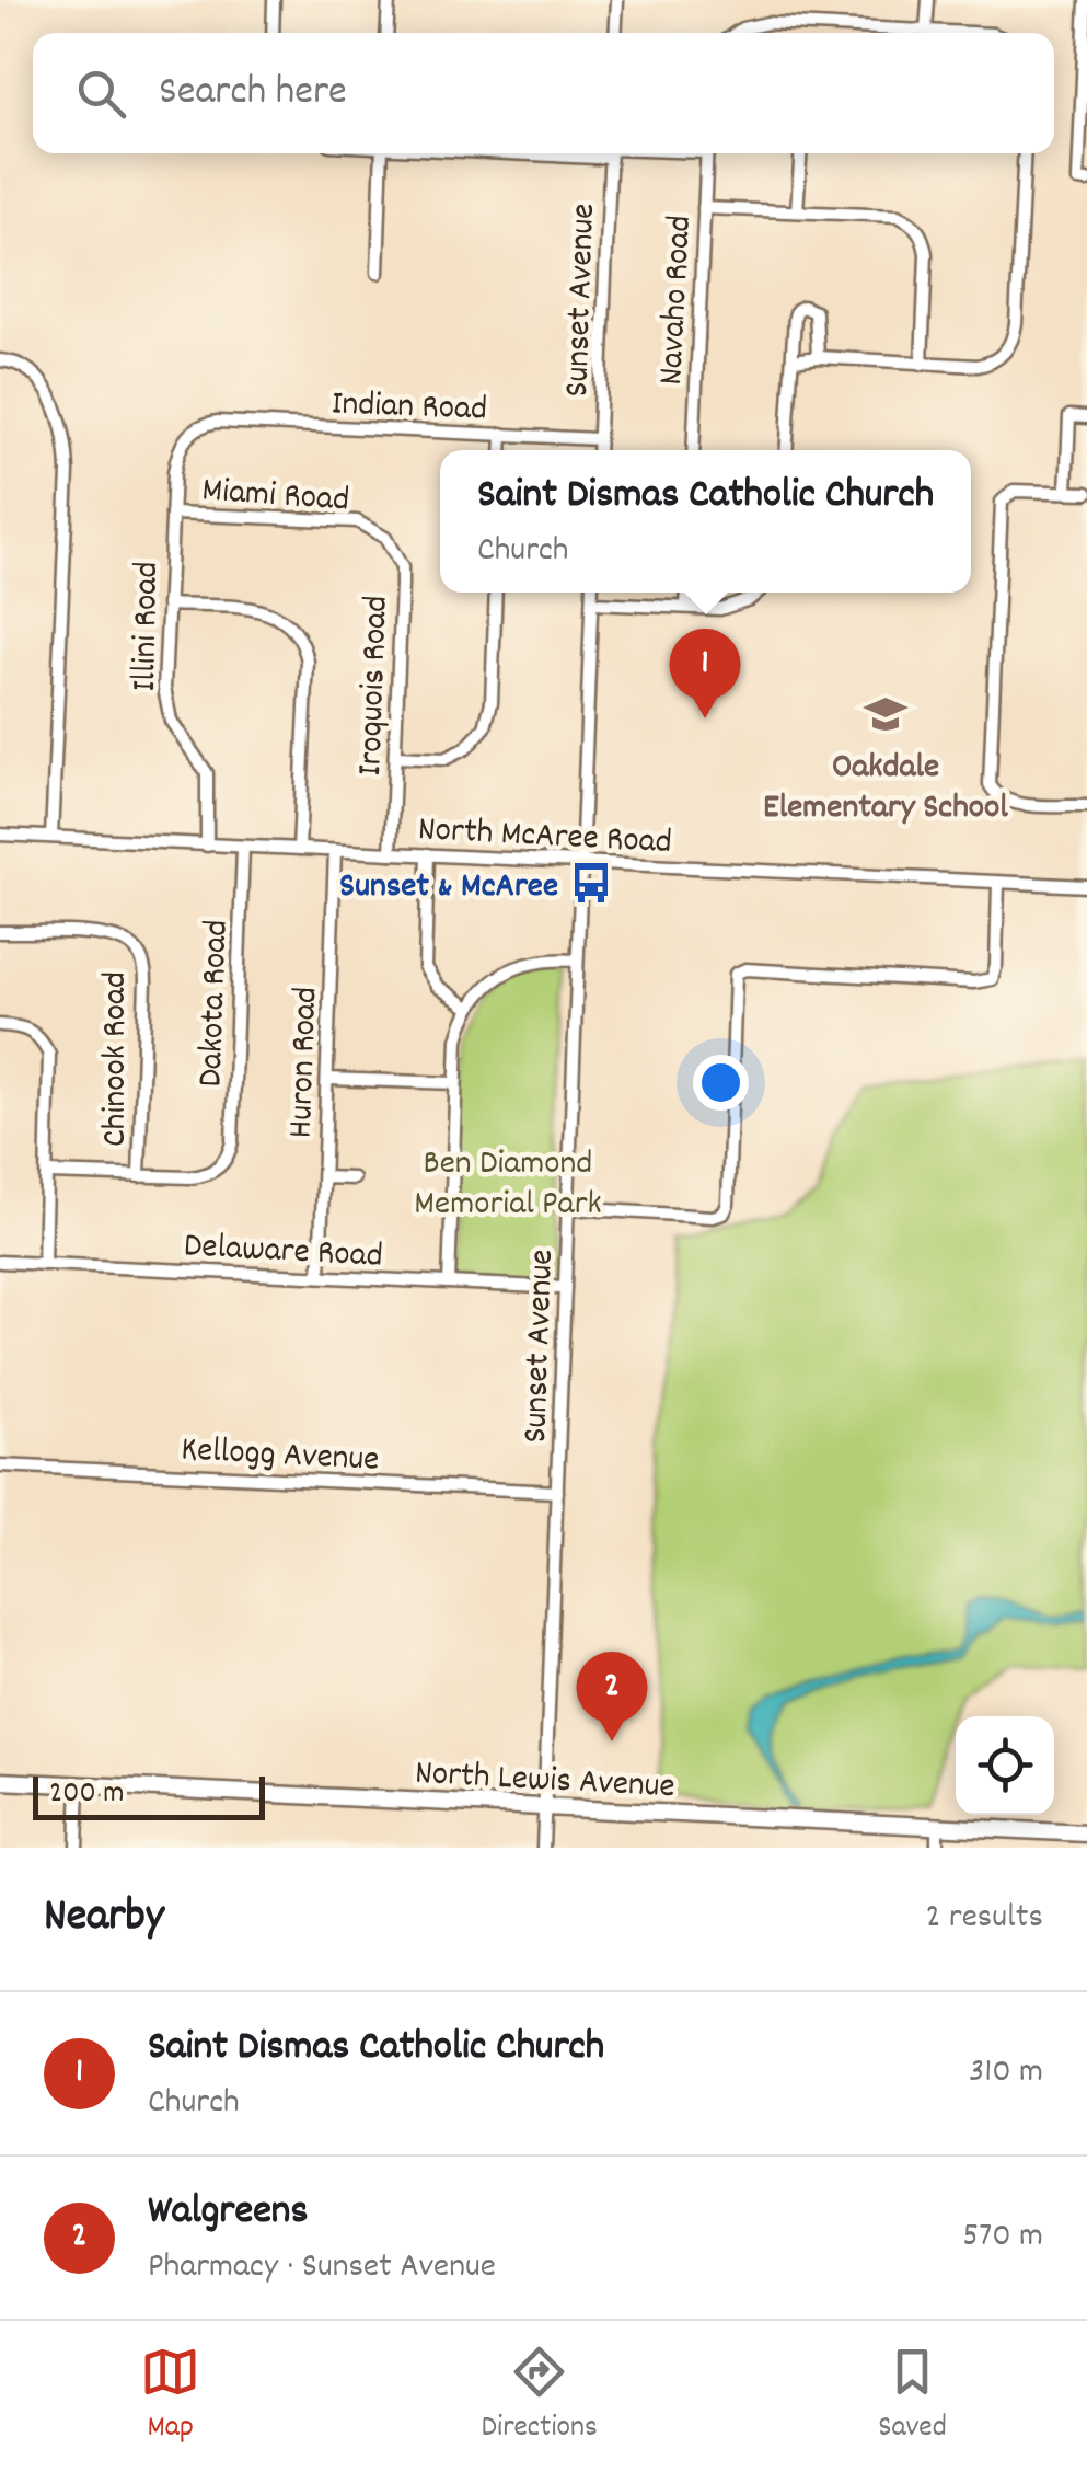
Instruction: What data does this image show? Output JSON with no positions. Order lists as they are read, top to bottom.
{
  "streets": {
    "main road": ["North Lewis Avenue"],
    "street": [
      "Sunset Avenue",
      "Navaho Road",
      "Indian Road",
      "Miami Road",
      "Illini Road",
      "Iroquois Road",
      "North McAree Road",
      "Dakota Road",
      "Chinook Road",
      "Huron Road",
      "Delaware Road",
      "Kellogg Avenue"
    ]
  },
  "crossings": [
    ["Sunset Avenue", "Indian Road"],
    ["Sunset Avenue", "North McAree Road"],
    ["Sunset Avenue", "Delaware Road"],
    ["Sunset Avenue", "Kellogg Avenue"],
    ["Sunset Avenue", "North Lewis Avenue"],
    ["Indian Road", "Illini Road"],
    ["Miami Road", "Illini Road"],
    ["Miami Road", "Iroquois Road"],
    ["Illini Road", "North McAree Road"],
    ["Iroquois Road", "North McAree Road"],
    ["North McAree Road", "Dakota Road"],
    ["North McAree Road", "Huron Road"],
    ["Dakota Road", "Chinook Road"],
    ["Huron Road", "Delaware Road"]
  ],
  "parks": ["Ben Diamond Memorial Park"],
  "places": {
    "school or university": ["Oakdale Elementary School"],
    "bus stop": ["Sunset & McAree"]
  },
  "scale_bar": "200 m",
  "page": {
    "search": "Search here",
    "popup": ["Saint Dismas Catholic Church", "Church"],
    "pins": ["1", "2"],
    "scale": "200 m",
    "heading": ["Nearby", "2 results"],
    "list": [
      {
        "mark": "1",
        "name": "Saint Dismas Catholic Church",
        "note": "Church",
        "value": "310 m"
      },
      {
        "mark": "2",
        "name": "Walgreens",
        "note": "Pharmacy · Sunset Avenue",
        "value": "570 m"
      }
    ],
    "nav": ["Map", "Directions", "Saved"]
  }
}
